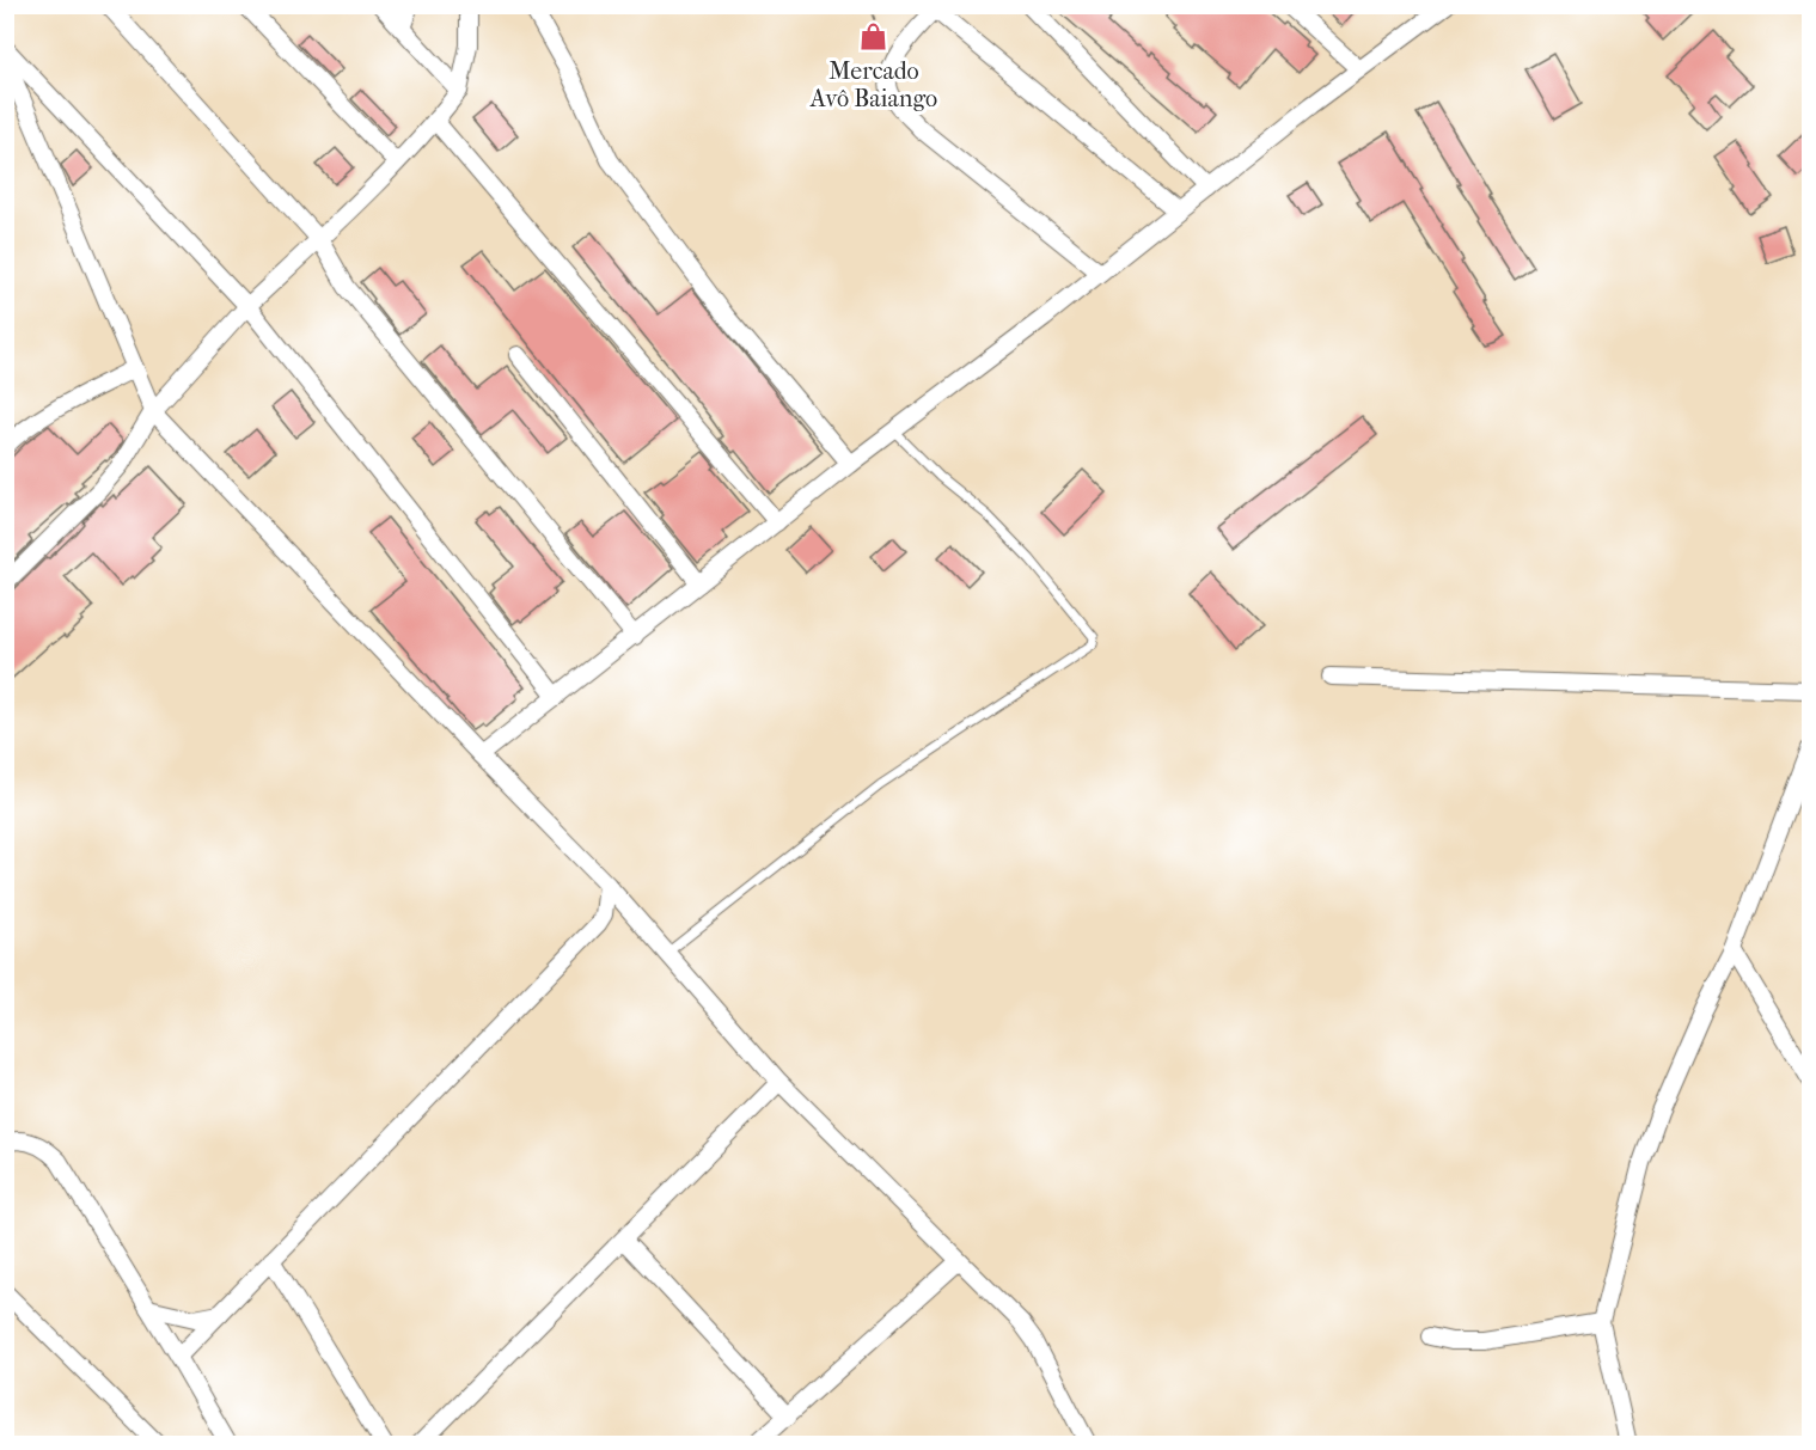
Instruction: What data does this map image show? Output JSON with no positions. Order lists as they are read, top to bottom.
{
  "places": {
    "shop": ["Mercado Avô Baiango"]
  }
}
